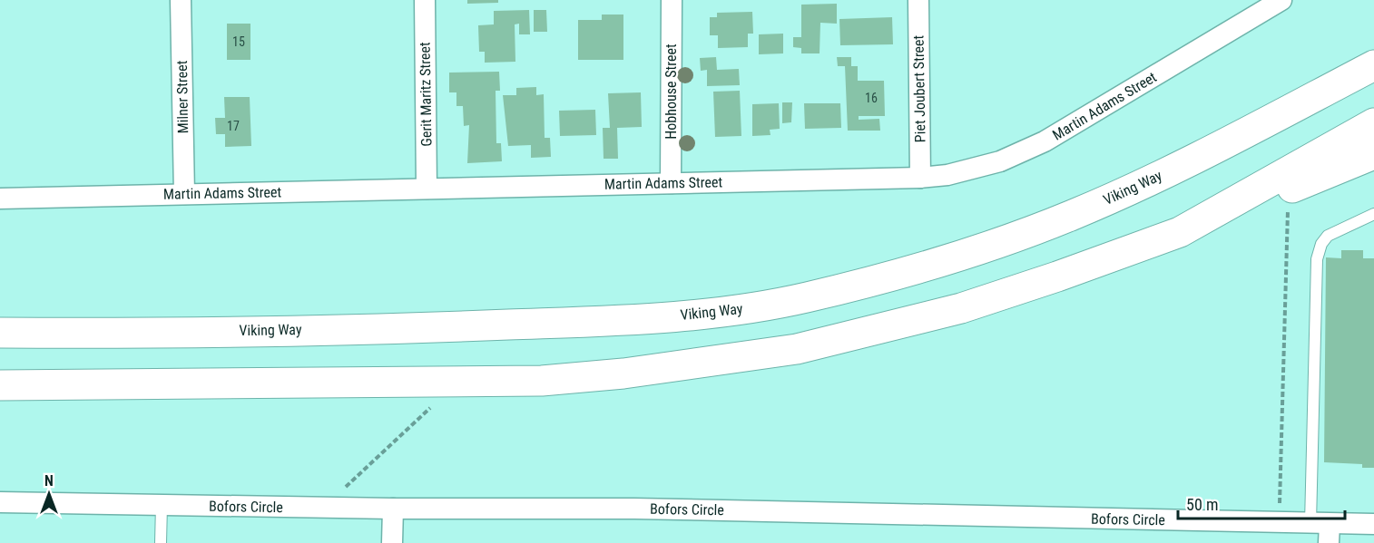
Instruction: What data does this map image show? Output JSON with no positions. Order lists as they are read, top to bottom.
{
  "streets": {
    "main road": ["Viking Way"],
    "street": [
      "Piet Joubert Street",
      "Hobhouse Street",
      "Gerit Maritz Street",
      "Milner Street",
      "Martin Adams Street",
      "Bofors Circle"
    ]
  },
  "crossings": [
    ["Piet Joubert Street", "Martin Adams Street"],
    ["Hobhouse Street", "Martin Adams Street"],
    ["Gerit Maritz Street", "Martin Adams Street"],
    ["Milner Street", "Martin Adams Street"]
  ],
  "house_numbers": ["15", "16", "17"],
  "scale_bar": "50 m",
  "north": "top"
}
